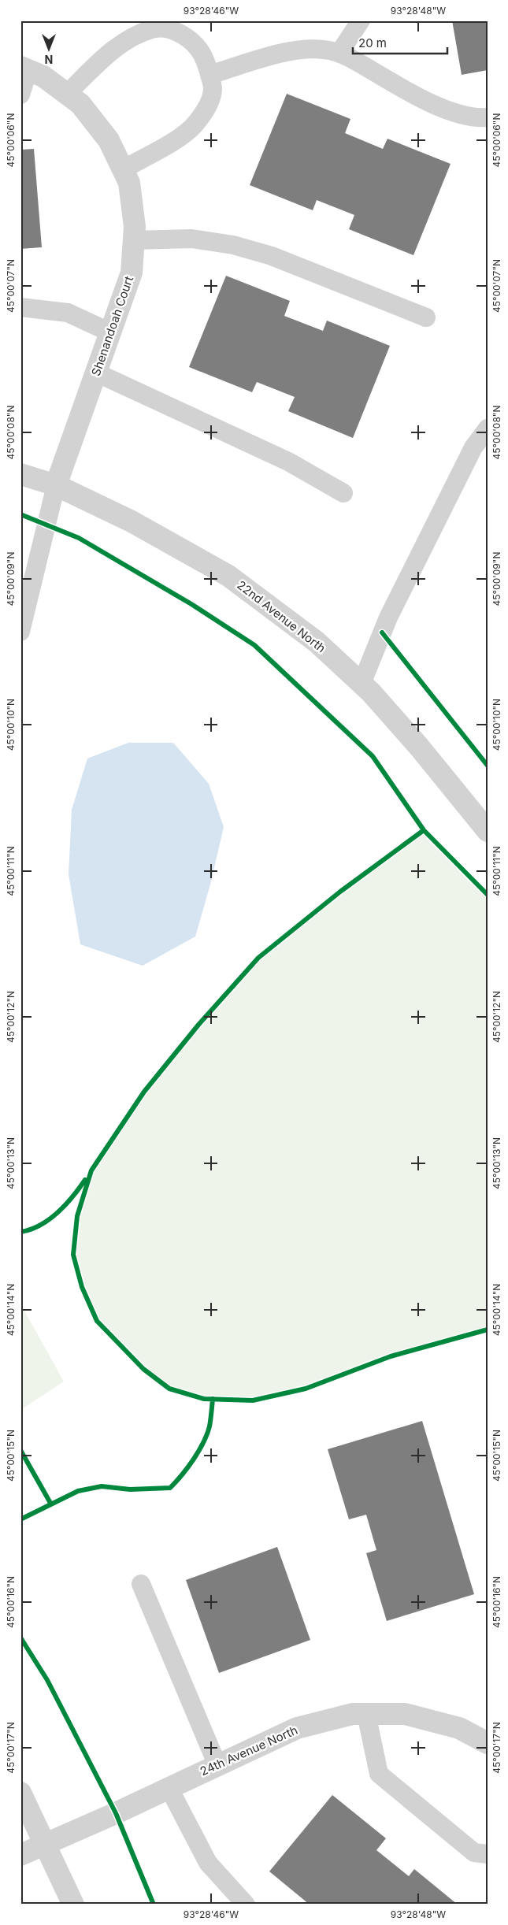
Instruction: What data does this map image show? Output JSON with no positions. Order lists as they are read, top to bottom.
{
  "streets": {
    "street": ["Shenandoah Court", "22nd Avenue North", "24th Avenue North"]
  },
  "crossings": [
    ["Shenandoah Court", "22nd Avenue North"]
  ],
  "scale_bar": "20 m",
  "north": "bottom",
  "coordinates": [
    "93°28'46\"W",
    "93°28'48\"W",
    "45°00'06\"N",
    "45°00'07\"N",
    "45°00'08\"N",
    "45°00'09\"N",
    "45°00'10\"N",
    "45°00'11\"N",
    "45°00'12\"N",
    "45°00'13\"N",
    "45°00'14\"N",
    "45°00'15\"N",
    "45°00'16\"N",
    "45°00'17\"N"
  ]
}
